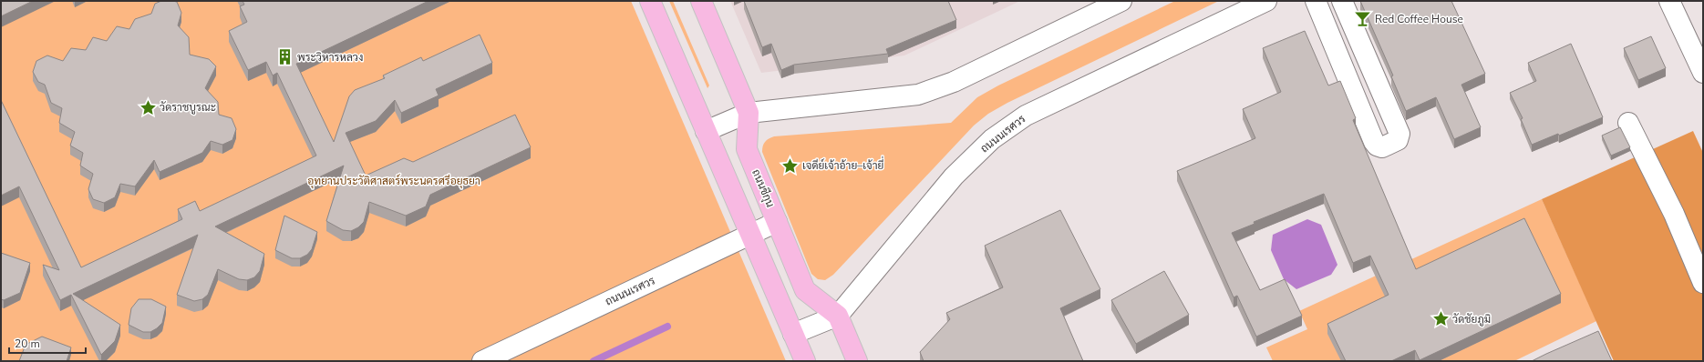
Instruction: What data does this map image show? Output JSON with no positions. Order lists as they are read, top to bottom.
{
  "streets": {
    "main road": ["ถนนชีกุน"],
    "street": ["ถนนนเรศวร"]
  },
  "crossings": [
    ["ถนนนเรศวร", "ถนนชีกุน"]
  ],
  "parks": ["อุทยานประวัติศาสตร์พระนครศรีอยุธยา"],
  "places": {
    "bar": ["Red Coffee House"],
    "building": ["พระวิหารหลวง"],
    "place": ["วัดราชบูรณะ", "เจดีย์เจ้าอ้าย–เจ้ายี่", "วัดชัยภูมิ"]
  },
  "scale_bar": "20 m"
}
